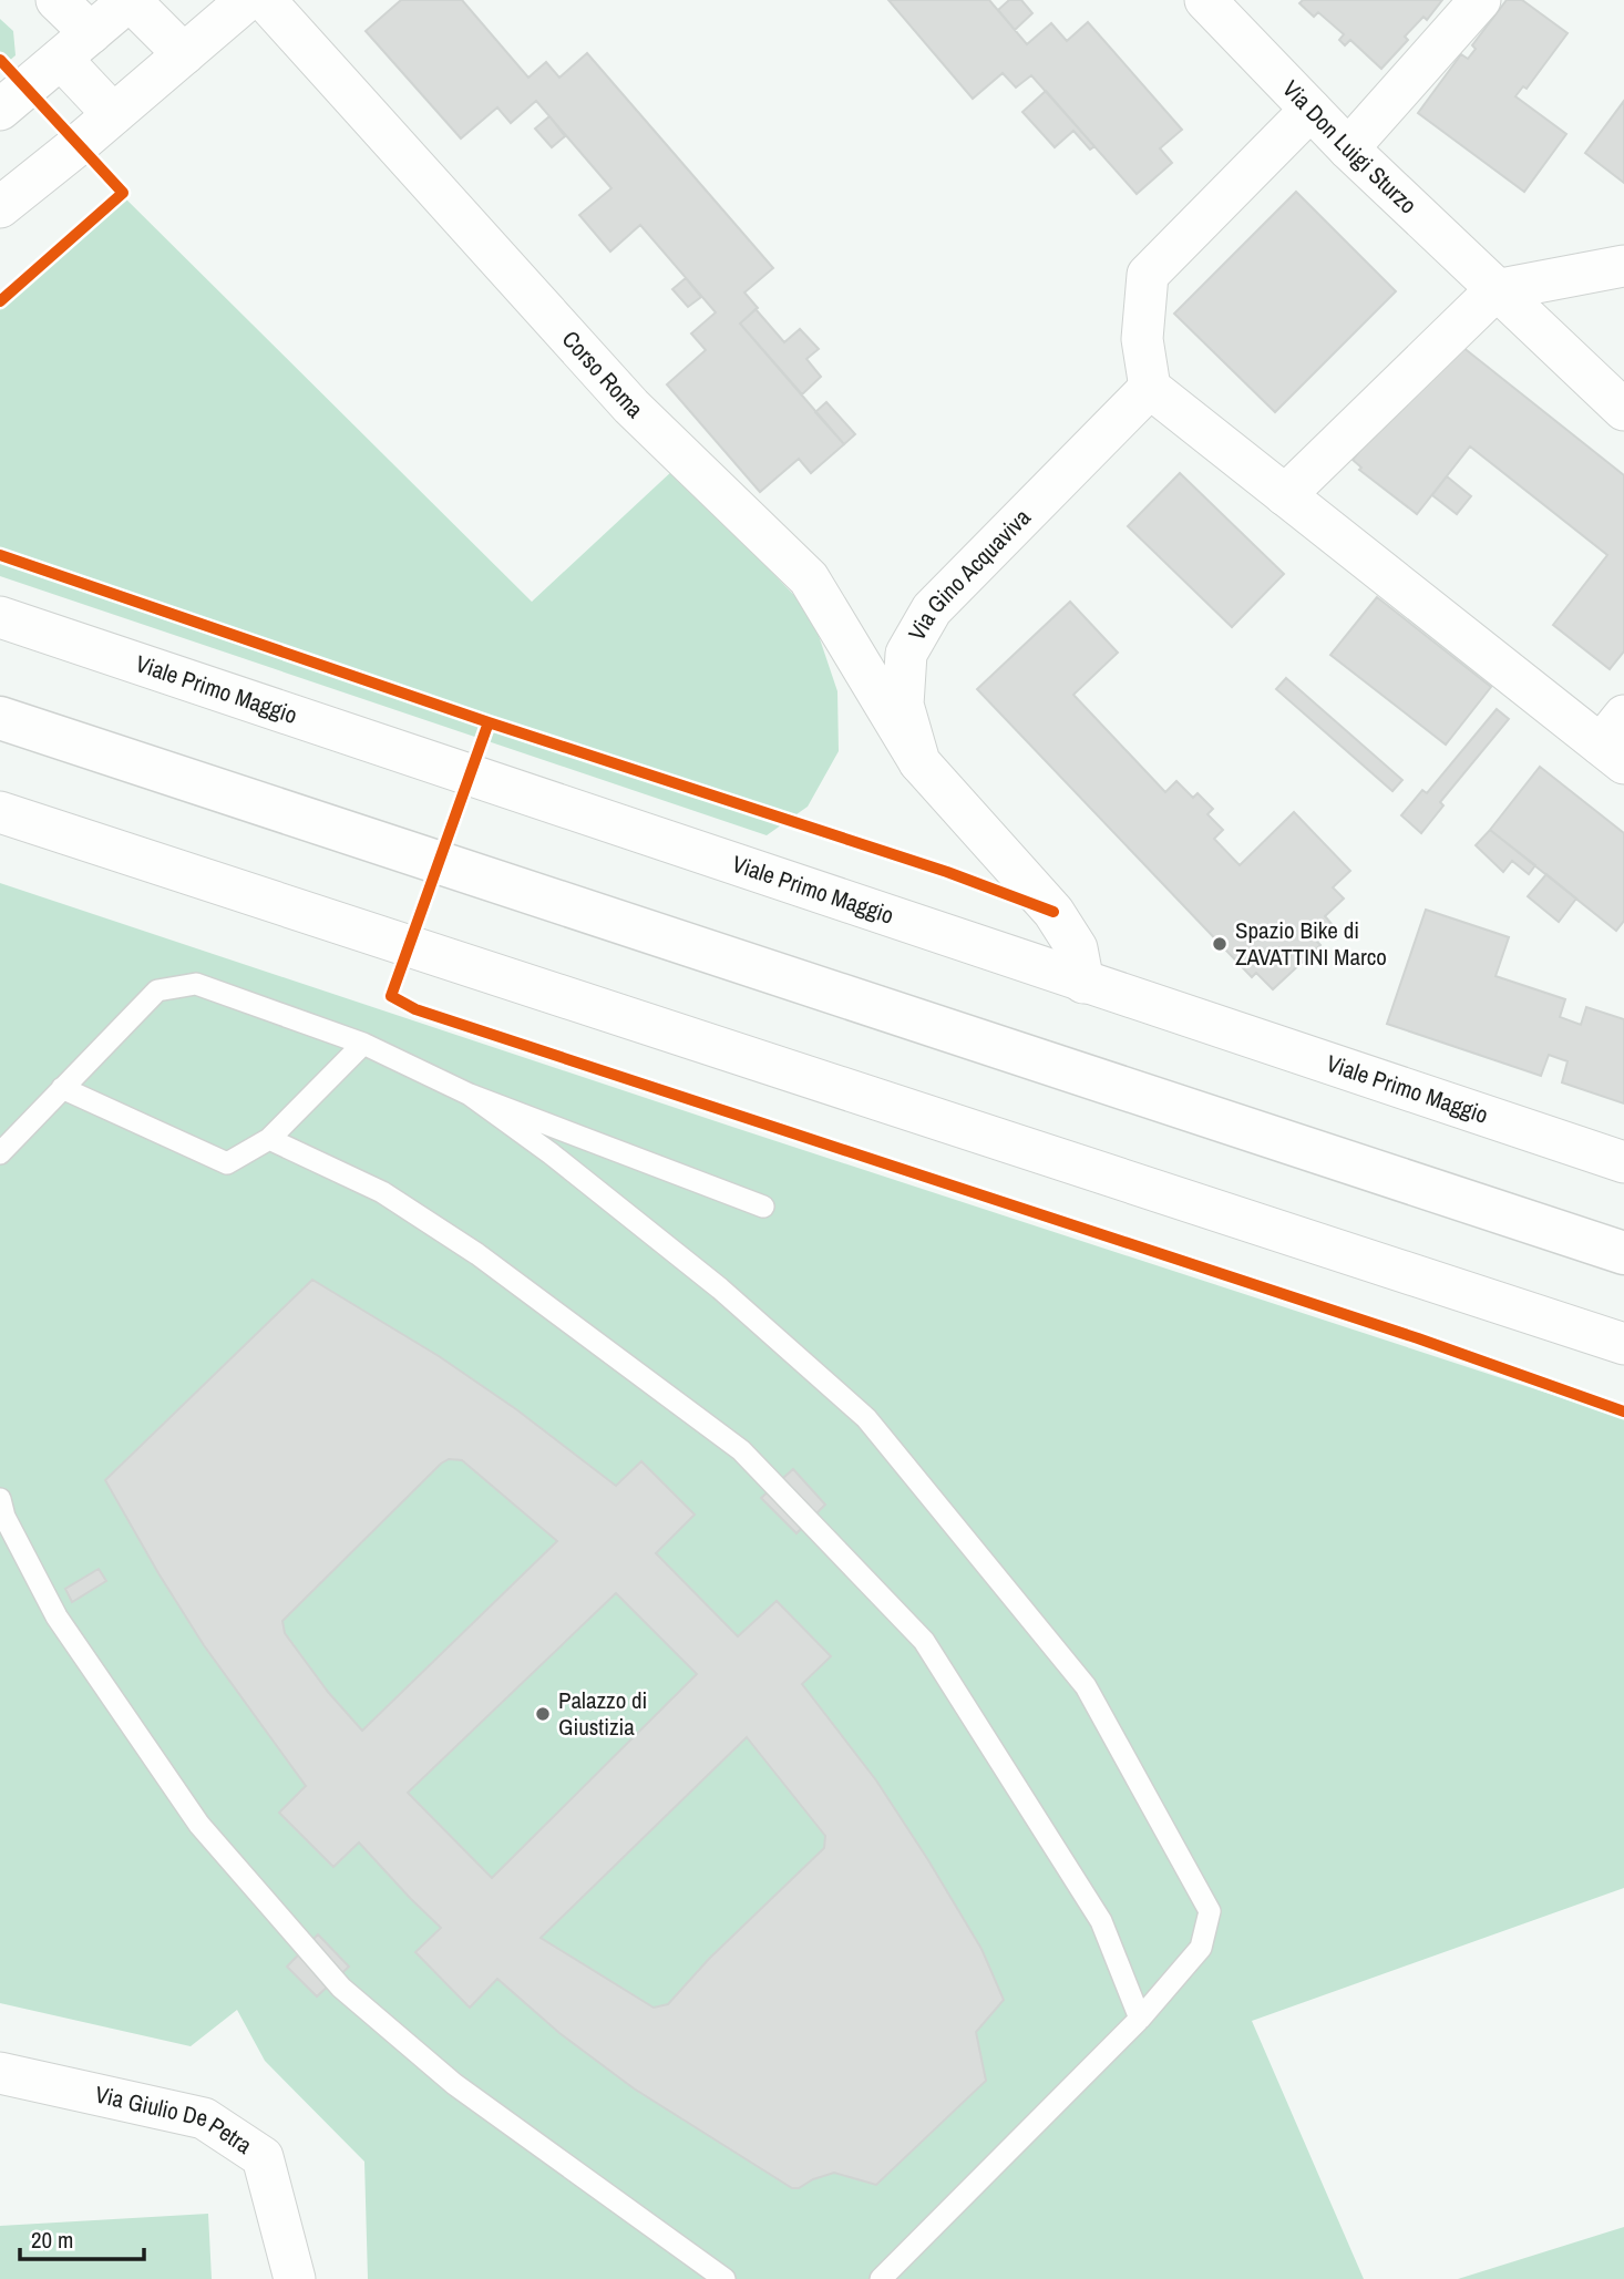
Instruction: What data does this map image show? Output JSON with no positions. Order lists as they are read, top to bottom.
{
  "streets": {
    "street": [
      "Via Don Luigi Sturzo",
      "Corso Roma",
      "Via Gino Acquaviva",
      "Viale Primo Maggio",
      "Via Giulio De Petra"
    ]
  },
  "crossings": [
    ["Corso Roma", "Via Gino Acquaviva"],
    ["Via Gino Acquaviva", "Viale Primo Maggio"]
  ],
  "places": ["Spazio Bike di ZAVATTINI Marco", "Palazzo di Giustizia"],
  "scale_bar": "20 m"
}
